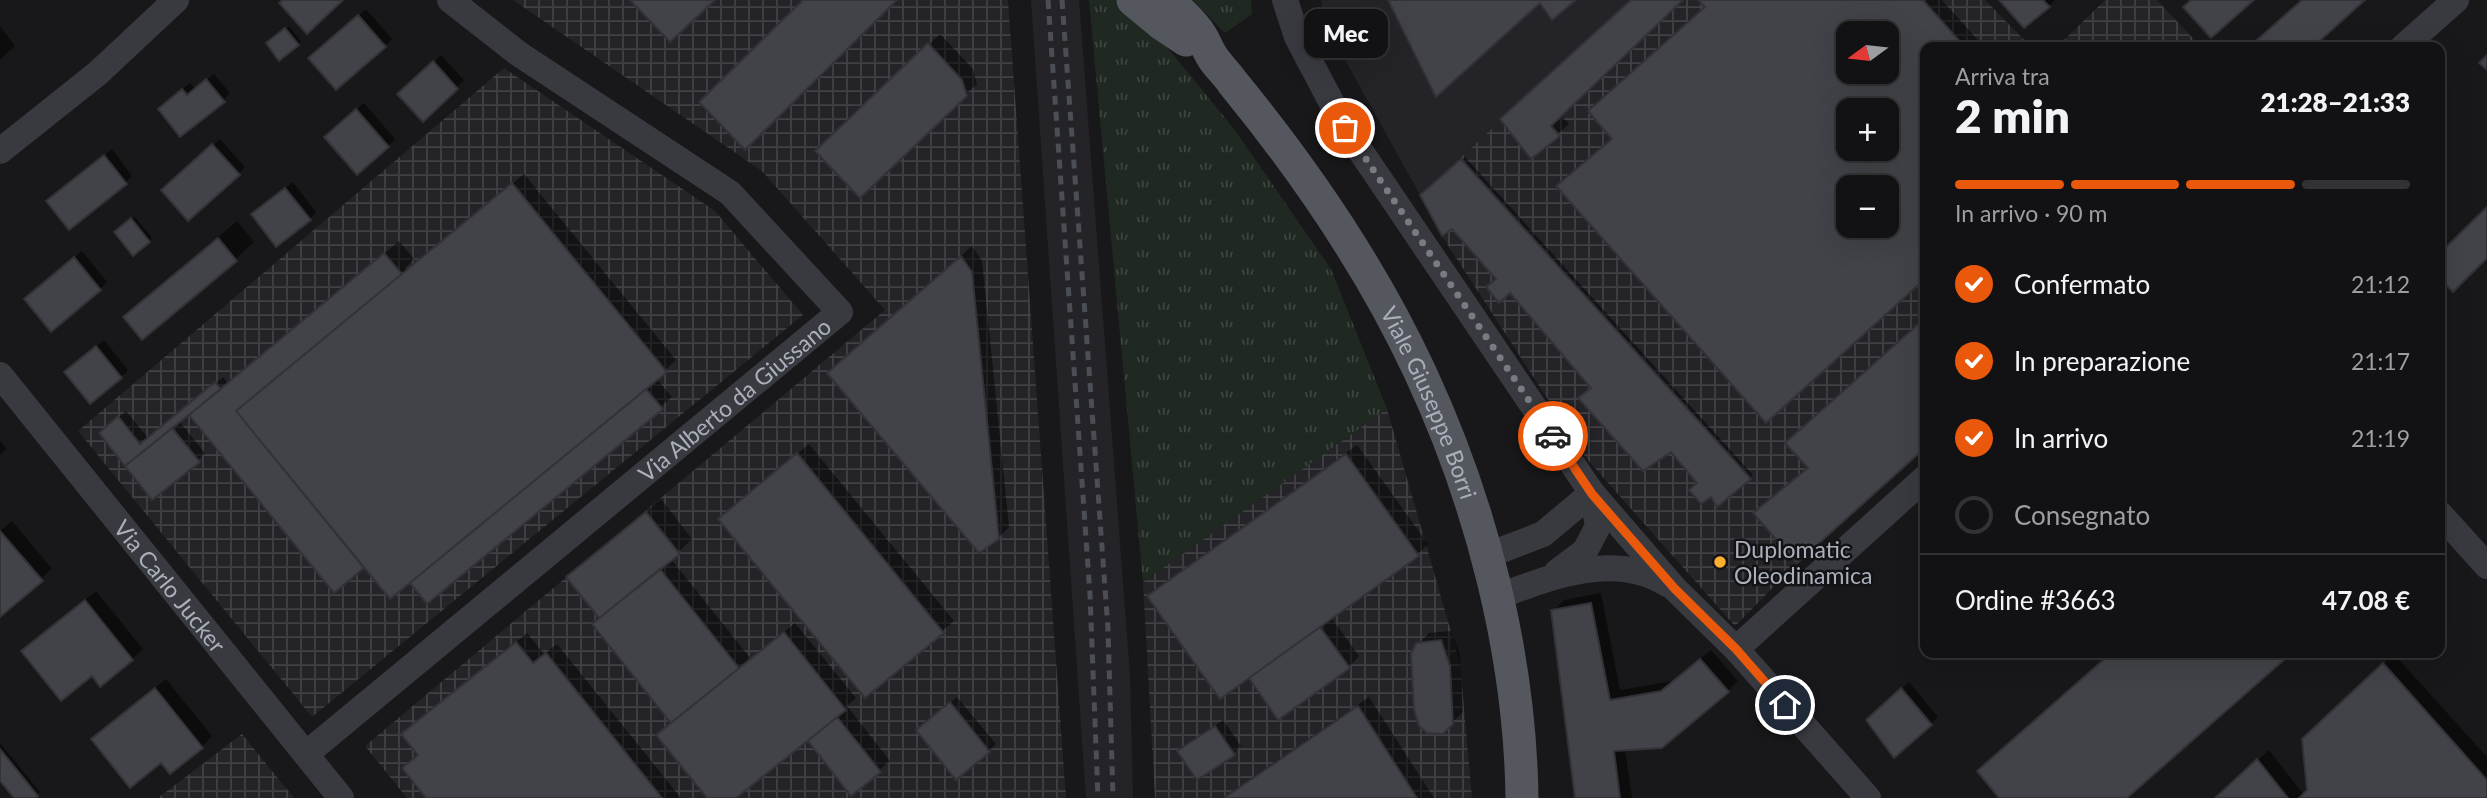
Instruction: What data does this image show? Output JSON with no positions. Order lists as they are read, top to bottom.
{
  "streets": {
    "main road": ["Viale Giuseppe Borri"],
    "street": ["Via Alberto da Giussano", "Via Carlo Jucker"]
  },
  "crossings": [
    ["Via Alberto da Giussano", "Via Carlo Jucker"]
  ],
  "places": ["Mec", "Duplomatic Oleodinamica"],
  "north": "left",
  "page": {
    "bubble": "Mec",
    "map_buttons": ["+", "−"],
    "heading": ["2 min", "Arriva tra", "21:28–21:33"],
    "panel": ["Ordine #3663", "47.08 €"],
    "bar": "In arrivo · 90 m",
    "list": [
      ["Confermato", "21:12"],
      ["In preparazione", "21:17"],
      ["In arrivo", "21:19"],
      "Consegnato"
    ]
  }
}
